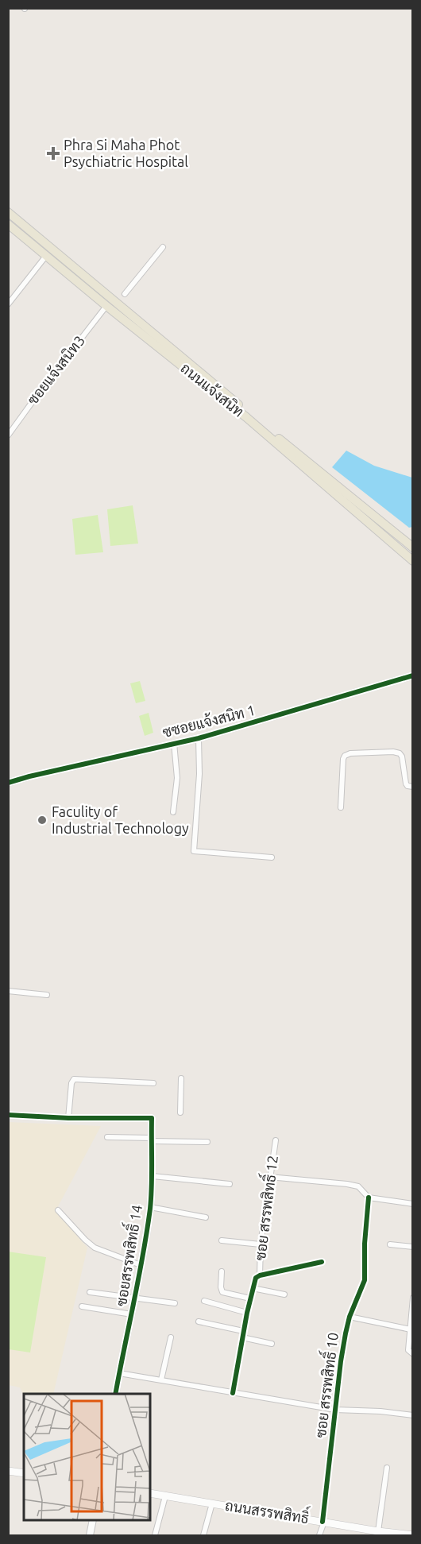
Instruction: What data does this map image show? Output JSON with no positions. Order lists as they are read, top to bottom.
{
  "streets": {
    "main road": ["ถนนแจ้งสนิท", "ถนนสรรพสิทธิ์"],
    "street": [
      "ซอยแจ้งสนิท3",
      "ซซอยแจ้งสนิท 1",
      "ซอย สรรพสิทธิ์ 12",
      "ซอยสรรพสิทธิ์ 14",
      "ซอย สรรพสิทธิ์ 10"
    ]
  },
  "crossings": [
    ["ซอยแจ้งสนิท3", "ถนนแจ้งสนิท"],
    ["ซอย สรรพสิทธิ์ 12", "ซอย สรรพสิทธิ์ 10"],
    ["ซอยสรรพสิทธิ์ 14", "ซอย สรรพสิทธิ์ 10"],
    ["ซอย สรรพสิทธิ์ 10", "ถนนสรรพสิทธิ์"]
  ],
  "places": {
    "health": ["Phra Si Maha Phot Psychiatric Hospital"],
    "other": ["Faculity of Industrial Technology"]
  }
}
